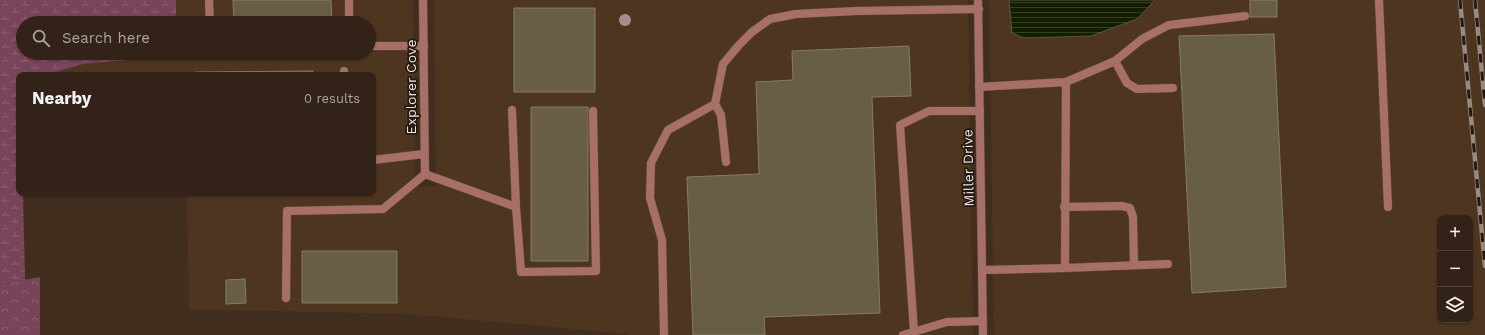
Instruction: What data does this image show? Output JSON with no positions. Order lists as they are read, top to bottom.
{
  "streets": {
    "street": ["Explorer Cove", "Miller Drive"]
  },
  "page": {
    "search": "Search here",
    "heading": ["Nearby", "0 results"],
    "map_buttons": ["+", "−"]
  }
}
